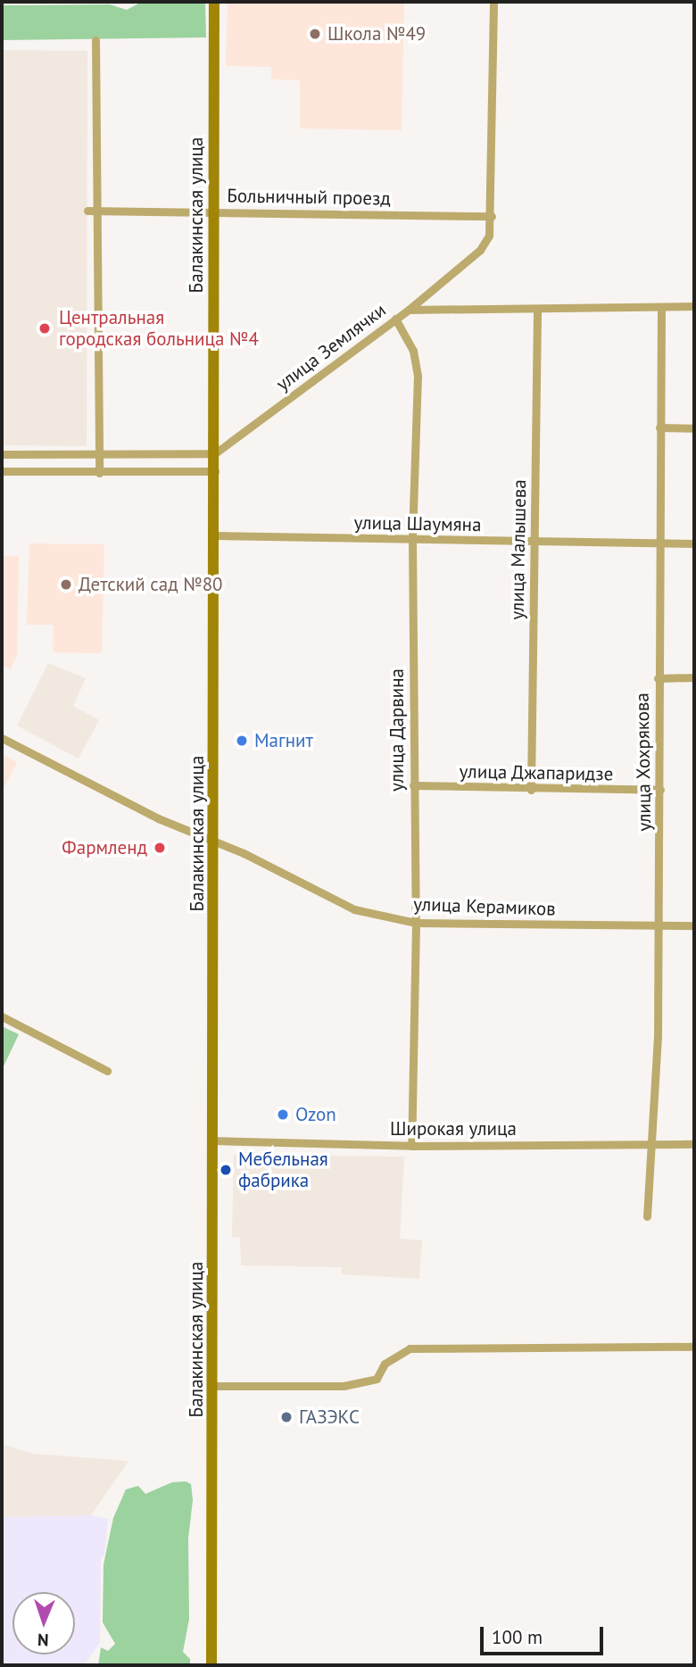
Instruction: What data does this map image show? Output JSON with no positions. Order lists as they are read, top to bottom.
{
  "streets": {
    "main road": ["Балакинская улица"],
    "street": [
      "Больничный проезд",
      "улица Землячки",
      "улица Шаумяна",
      "улица Малышева",
      "улица Дарвина",
      "улица Хохрякова",
      "улица Джапаридзе",
      "улица Керамиков",
      "Широкая улица"
    ]
  },
  "crossings": [
    ["Больничный проезд", "Балакинская улица"],
    ["Балакинская улица", "улица Землячки"],
    ["Балакинская улица", "улица Шаумяна"],
    ["Балакинская улица", "улица Керамиков"],
    ["Балакинская улица", "Широкая улица"],
    ["улица Землячки", "улица Малышева"],
    ["улица Землячки", "улица Дарвина"],
    ["улица Землячки", "улица Хохрякова"],
    ["улица Шаумяна", "улица Малышева"],
    ["улица Шаумяна", "улица Дарвина"],
    ["улица Шаумяна", "улица Хохрякова"],
    ["улица Малышева", "улица Джапаридзе"],
    ["улица Дарвина", "улица Джапаридзе"],
    ["улица Дарвина", "улица Керамиков"],
    ["улица Дарвина", "Широкая улица"],
    ["улица Хохрякова", "улица Джапаридзе"],
    ["улица Хохрякова", "улица Керамиков"],
    ["улица Хохрякова", "Широкая улица"]
  ],
  "places": [
    "Школа №49",
    "Центральная городская больница №4",
    "Детский сад №80",
    "Магнит",
    "Фармленд",
    "Ozon",
    "Мебельная фабрика",
    "ГАЗЭКС"
  ],
  "scale_bar": "100 m",
  "north": "bottom"
}
